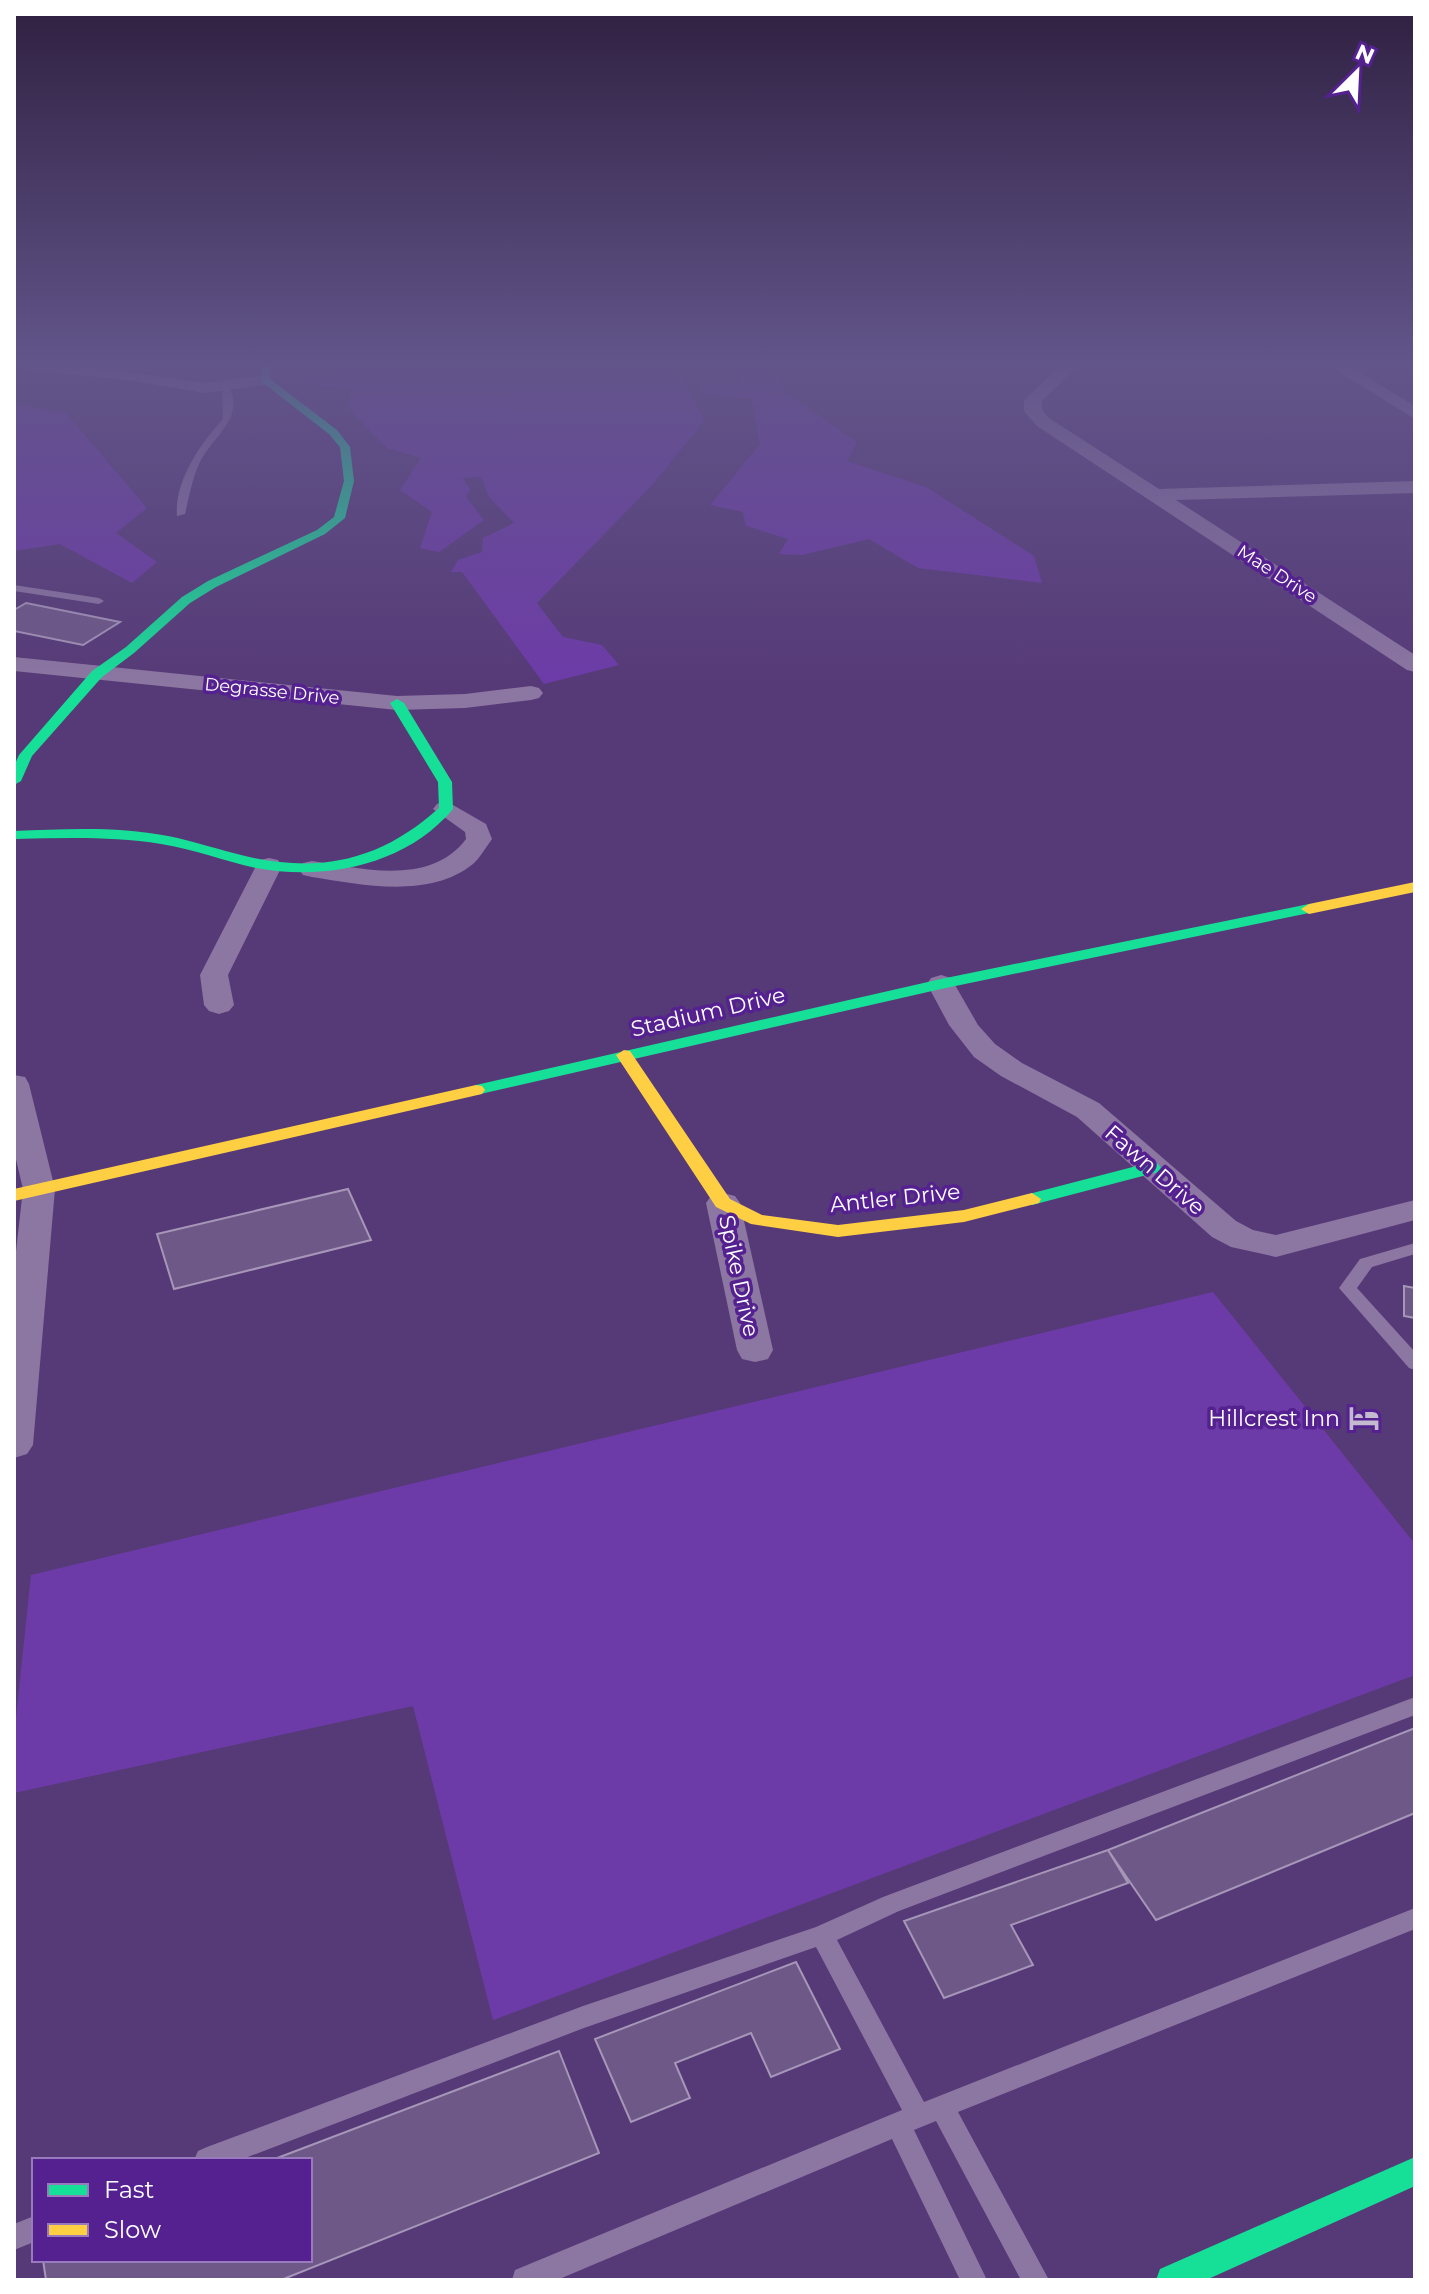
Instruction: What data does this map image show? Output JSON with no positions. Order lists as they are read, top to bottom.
{
  "streets": {
    "street": [
      "Mae Drive",
      "Degrasse Drive",
      "Stadium Drive",
      "Fawn Drive",
      "Antler Drive",
      "Spike Drive"
    ]
  },
  "crossings": [
    ["Stadium Drive", "Fawn Drive"],
    ["Fawn Drive", "Antler Drive"],
    ["Antler Drive", "Spike Drive"]
  ],
  "places": {
    "hotel": ["Hillcrest Inn"]
  },
  "legend": ["Fast", "Slow"],
  "north": "top right"
}
